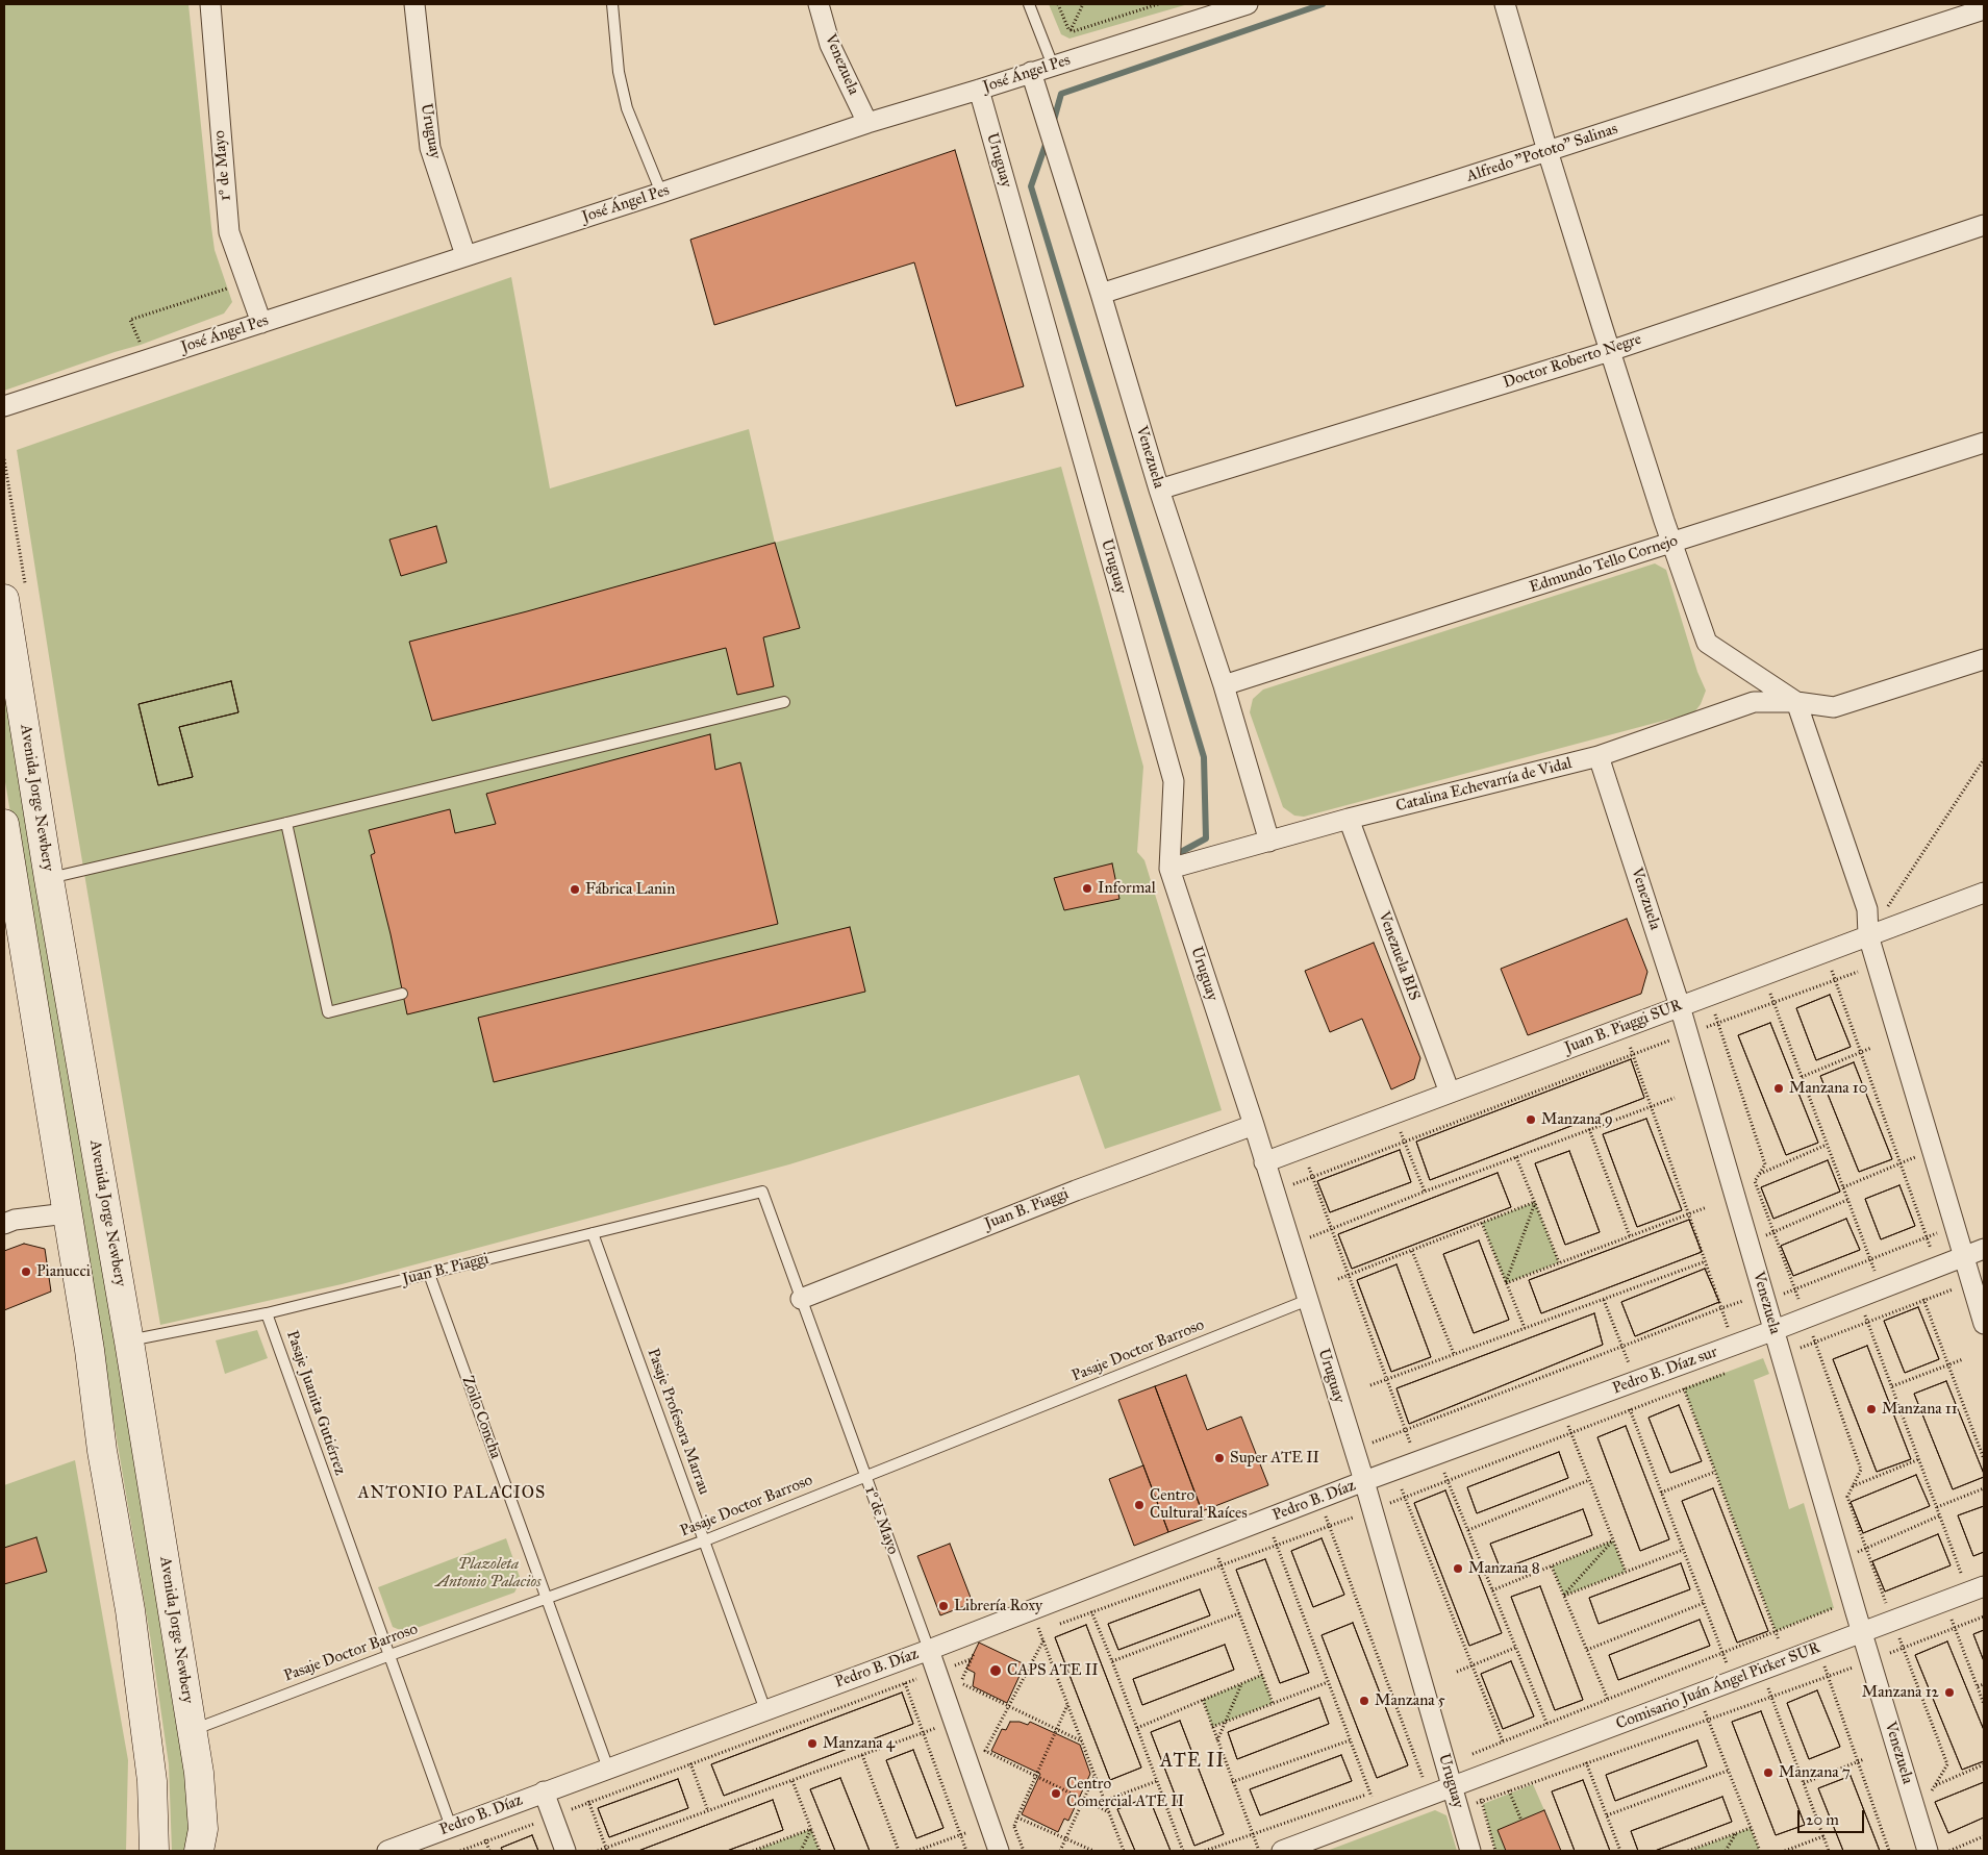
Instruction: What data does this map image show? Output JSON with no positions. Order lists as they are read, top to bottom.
{
  "streets": {
    "main road": ["Avenida Jorge Newbery"],
    "street": [
      "Venezuela",
      "José Ángel Pes",
      "Uruguay",
      "Alfredo \"Pototo\" Salinas",
      "1º de Mayo",
      "Doctor Roberto Negre",
      "Edmundo Tello Cornejo",
      "Catalina Echevarría de Vidal",
      "Venezuela BIS",
      "Juan B. Piaggi SUR",
      "Juan B. Piaggi",
      "Pedro B. Díaz sur",
      "Pedro B. Díaz",
      "Comisario Juán Ángel Pirker SUR"
    ],
    "lane": [
      "Pasaje Doctor Barroso",
      "Pasaje Juanita Gutiérrez",
      "Zoilo Concha",
      "Pasaje Profesora Marrau"
    ]
  },
  "crossings": [
    ["Venezuela", "José Ángel Pes"],
    ["Venezuela", "Alfredo \"Pototo\" Salinas"],
    ["Venezuela", "Doctor Roberto Negre"],
    ["Venezuela", "Edmundo Tello Cornejo"],
    ["Venezuela", "Catalina Echevarría de Vidal"],
    ["Venezuela", "Juan B. Piaggi SUR"],
    ["Venezuela", "Pedro B. Díaz sur"],
    ["Venezuela", "Comisario Juán Ángel Pirker SUR"],
    ["José Ángel Pes", "Uruguay"],
    ["José Ángel Pes", "1º de Mayo"],
    ["Uruguay", "Catalina Echevarría de Vidal"],
    ["Uruguay", "Juan B. Piaggi SUR"],
    ["Uruguay", "Juan B. Piaggi"],
    ["Uruguay", "Pasaje Doctor Barroso"],
    ["Uruguay", "Pedro B. Díaz sur"],
    ["Uruguay", "Pedro B. Díaz"],
    ["Uruguay", "Comisario Juán Ángel Pirker SUR"],
    ["1º de Mayo", "Juan B. Piaggi"],
    ["1º de Mayo", "Pasaje Doctor Barroso"],
    ["1º de Mayo", "Pedro B. Díaz"],
    ["Catalina Echevarría de Vidal", "Venezuela BIS"],
    ["Avenida Jorge Newbery", "Juan B. Piaggi"],
    ["Avenida Jorge Newbery", "Pasaje Doctor Barroso"],
    ["Venezuela BIS", "Juan B. Piaggi SUR"],
    ["Juan B. Piaggi", "Pasaje Juanita Gutiérrez"],
    ["Juan B. Piaggi", "Zoilo Concha"],
    ["Juan B. Piaggi", "Pasaje Profesora Marrau"],
    ["Pasaje Doctor Barroso", "Pasaje Juanita Gutiérrez"],
    ["Pasaje Doctor Barroso", "Zoilo Concha"],
    ["Pasaje Doctor Barroso", "Pasaje Profesora Marrau"],
    ["Pedro B. Díaz sur", "Pedro B. Díaz"],
    ["Pasaje Juanita Gutiérrez", "Pedro B. Díaz"],
    ["Zoilo Concha", "Pedro B. Díaz"],
    ["Pasaje Profesora Marrau", "Pedro B. Díaz"]
  ],
  "districts": ["ANTONIO PALACIOS", "ATE II"],
  "parks": ["Plazoleta Antonio Palacios"],
  "places": [
    "Informal",
    "Fábrica Lanin",
    "Manzana 10",
    "Manzana 9",
    "Pianucci",
    "Manzana 11",
    "Super ATE II",
    "Centro Cultural Raíces",
    "Manzana 8",
    "Librería Roxy",
    "CAPS ATE II",
    "Manzana 12",
    "Manzana 5",
    "Manzana 4",
    "Manzana 7",
    "Centro Comercial ATE II"
  ],
  "scale_bar": "20 m"
}
